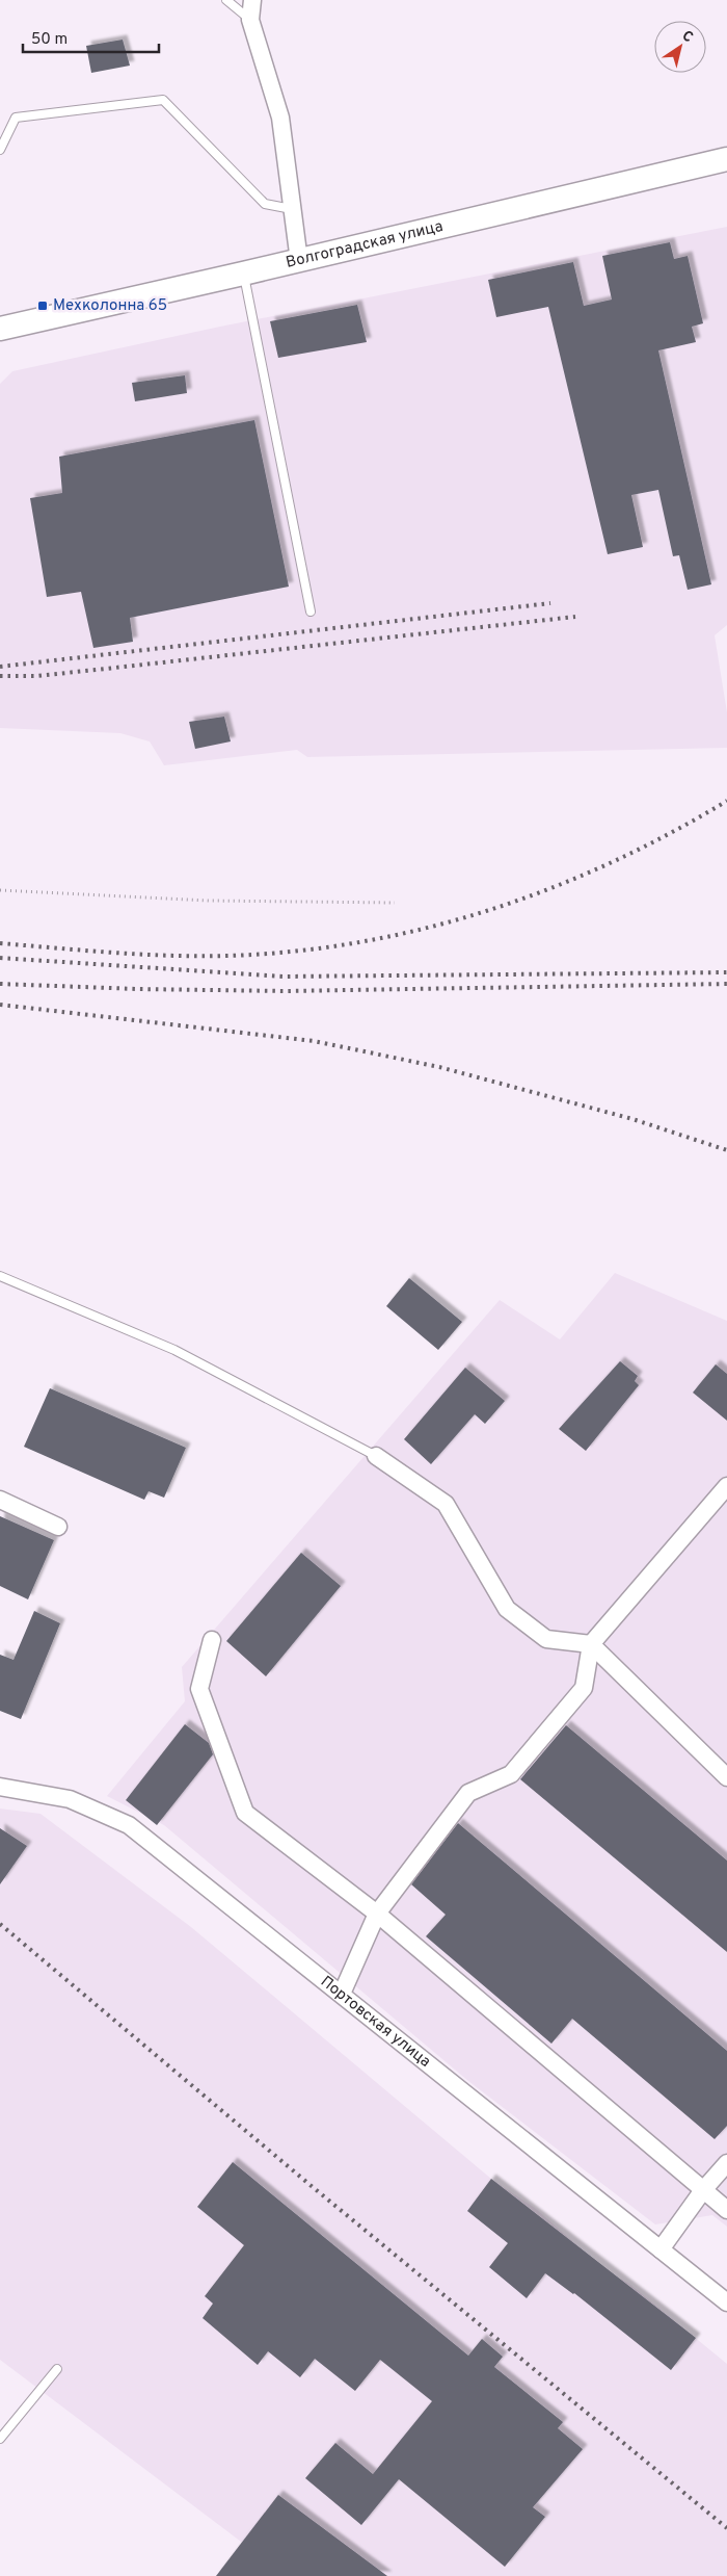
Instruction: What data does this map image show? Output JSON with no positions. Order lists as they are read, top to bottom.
{
  "streets": {
    "main road": ["Волгоградская улица"],
    "street": ["Портовская улица"]
  },
  "places": {
    "transit": ["Мехколонна 65"]
  },
  "scale_bar": "50 m",
  "north": "top right"
}
